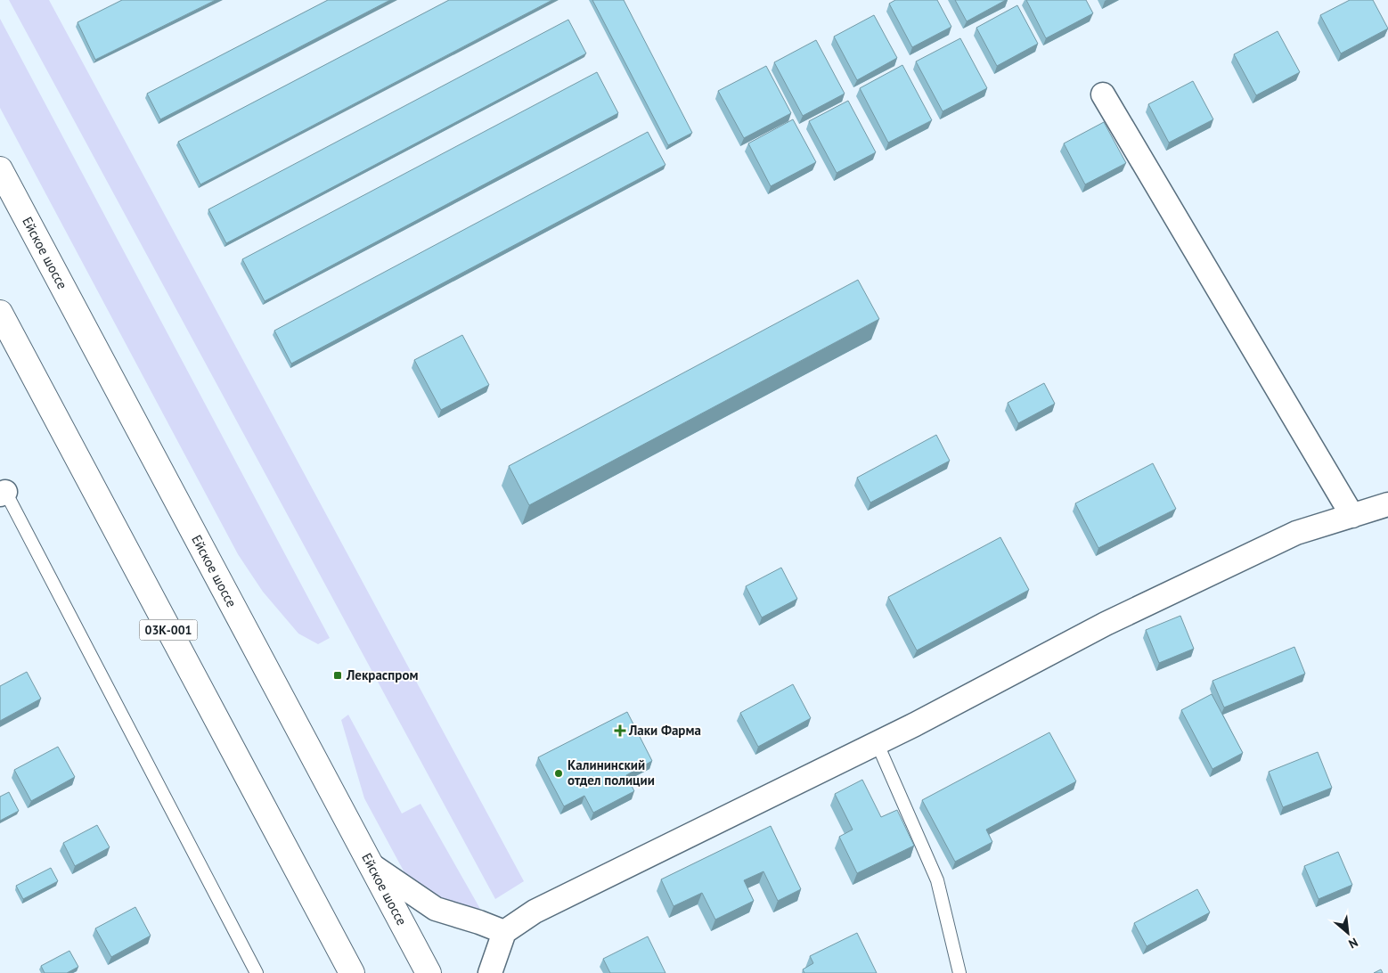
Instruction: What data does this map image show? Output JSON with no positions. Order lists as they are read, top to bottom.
{
  "streets": {
    "main road": ["Ейское шоссе", "03К-001"]
  },
  "places": {
    "transit": ["Лекраспром"],
    "health": ["Лаки Фарма"],
    "other": ["Калининский отдел полиции"]
  },
  "north": "bottom right"
}
